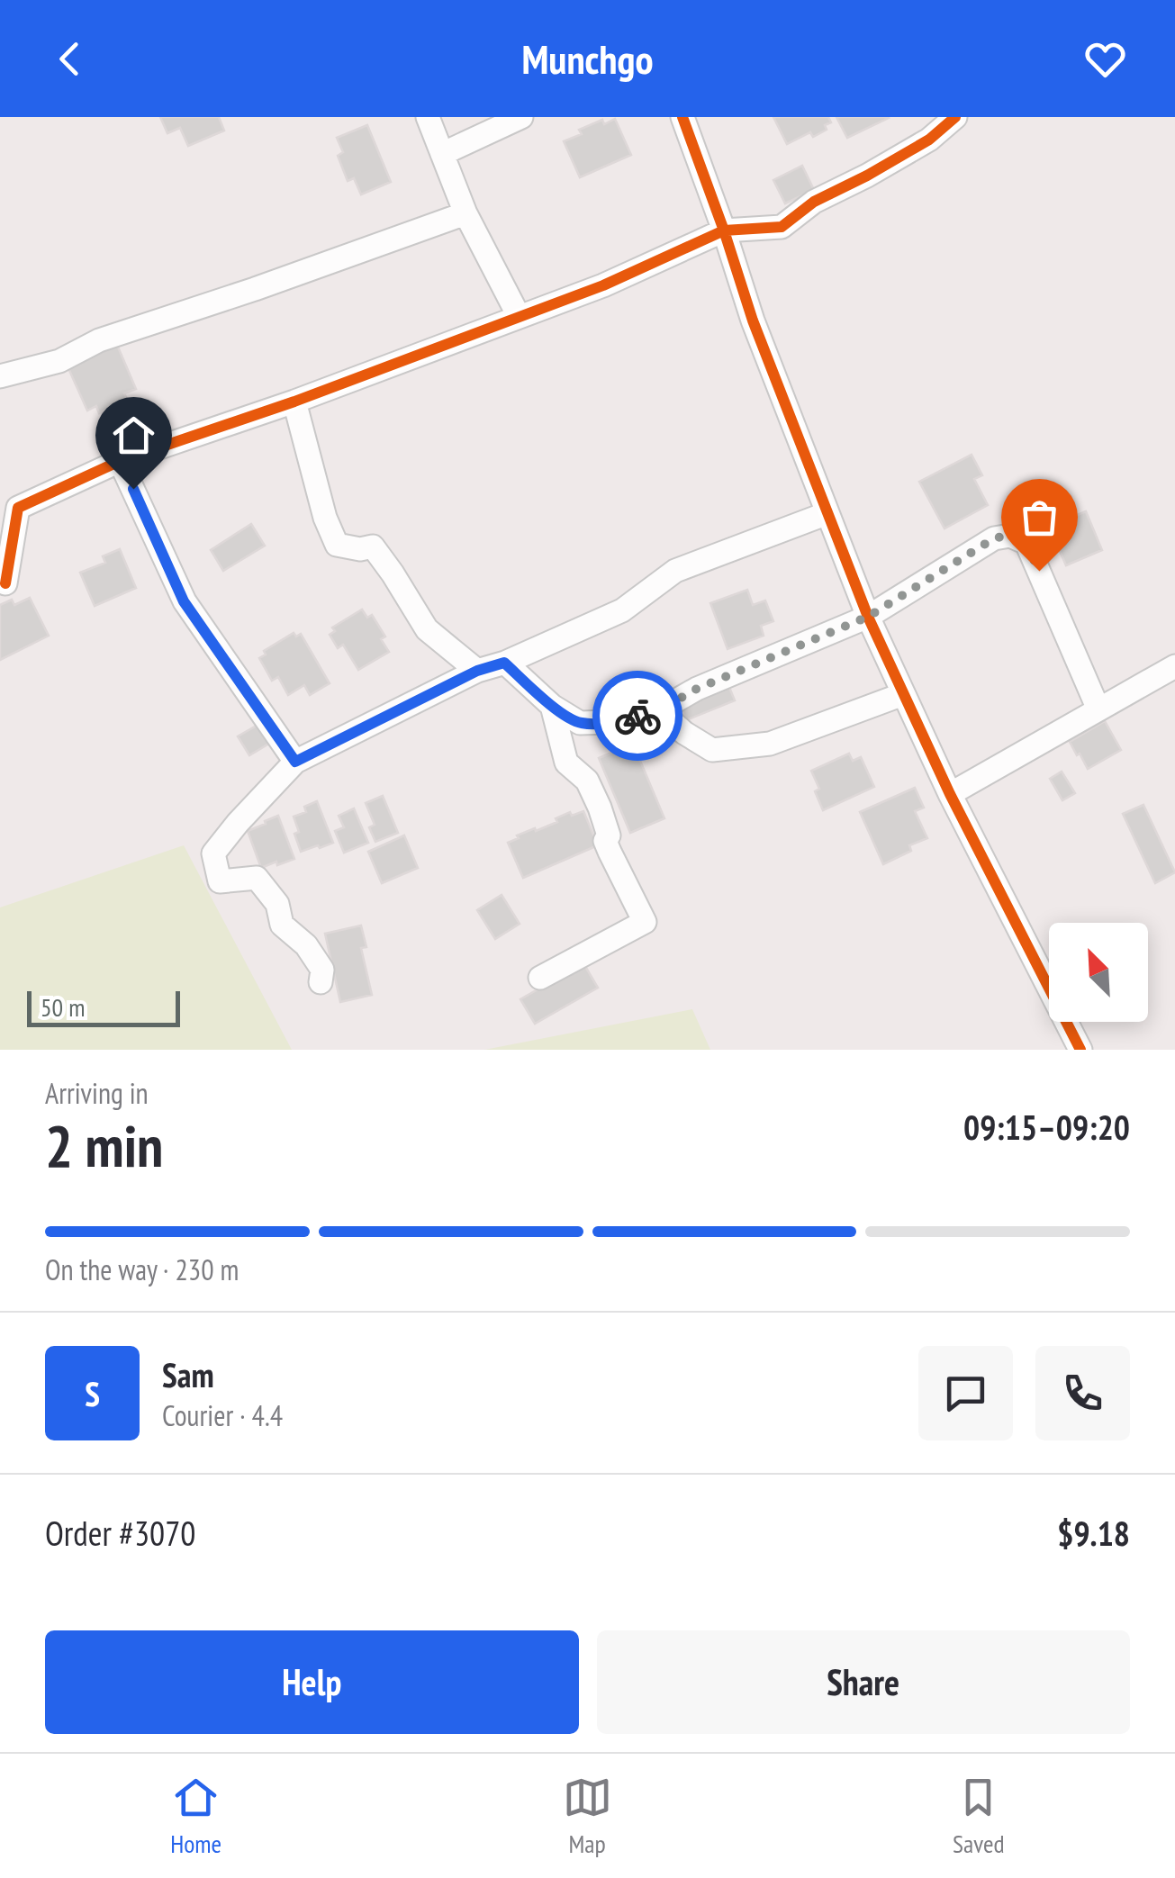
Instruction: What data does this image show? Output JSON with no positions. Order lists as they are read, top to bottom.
{
  "scale_bar": "50 m",
  "north": "top left",
  "page": {
    "header": "Munchgo",
    "scale": "50 m",
    "heading": ["2 min", "Arriving in", "09:15–09:20"],
    "panel": [
      "Sam",
      "Courier · 4.4",
      "Order #3070",
      "$9.18"
    ],
    "bar": "On the way · 230 m",
    "round": "S",
    "buttons": ["Help", "Share"],
    "tabs": ["Home", "Map", "Saved"]
  }
}
